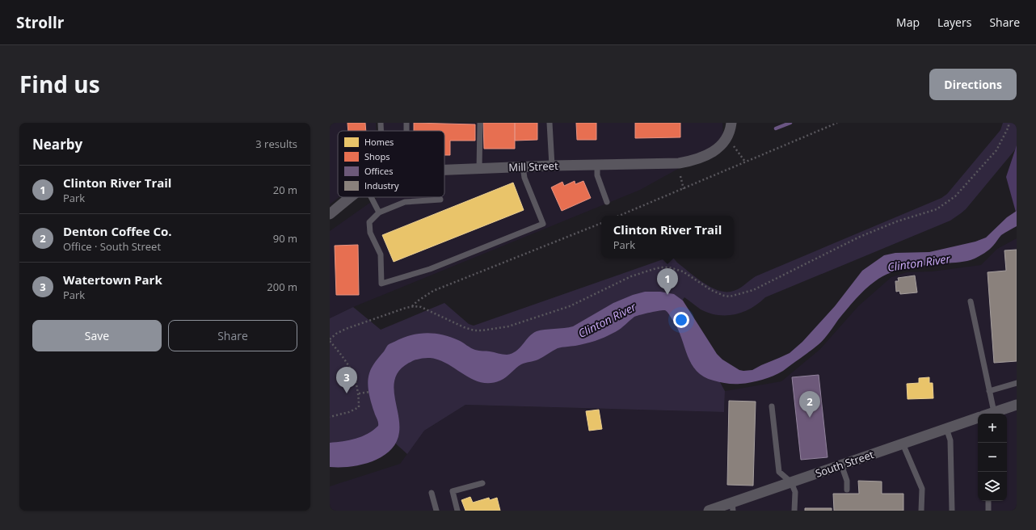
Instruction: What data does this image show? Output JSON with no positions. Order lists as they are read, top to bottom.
{
  "streets": {
    "street": ["Mill Street", "South Street"]
  },
  "water": ["Clinton River"],
  "legend": [
    "Homes",
    "Shops",
    "Offices",
    "Industry"
  ],
  "page": {
    "header": "Strollr",
    "nav": ["Map", "Layers", "Share"],
    "title": "Find us",
    "buttons": [
      "Directions",
      ["Save", "Share"]
    ],
    "heading": ["Nearby", "3 results"],
    "list": [
      {
        "mark": "1",
        "name": "Clinton River Trail",
        "note": "Park",
        "value": "20 m"
      },
      {
        "mark": "2",
        "name": "Denton Coffee Co.",
        "note": "Office · South Street",
        "value": "90 m"
      },
      {
        "mark": "3",
        "name": "Watertown Park",
        "note": "Park",
        "value": "200 m"
      }
    ],
    "popup": ["Clinton River Trail", "Park"],
    "pins": ["1", "3", "2"],
    "map_buttons": ["+", "−"]
  }
}
